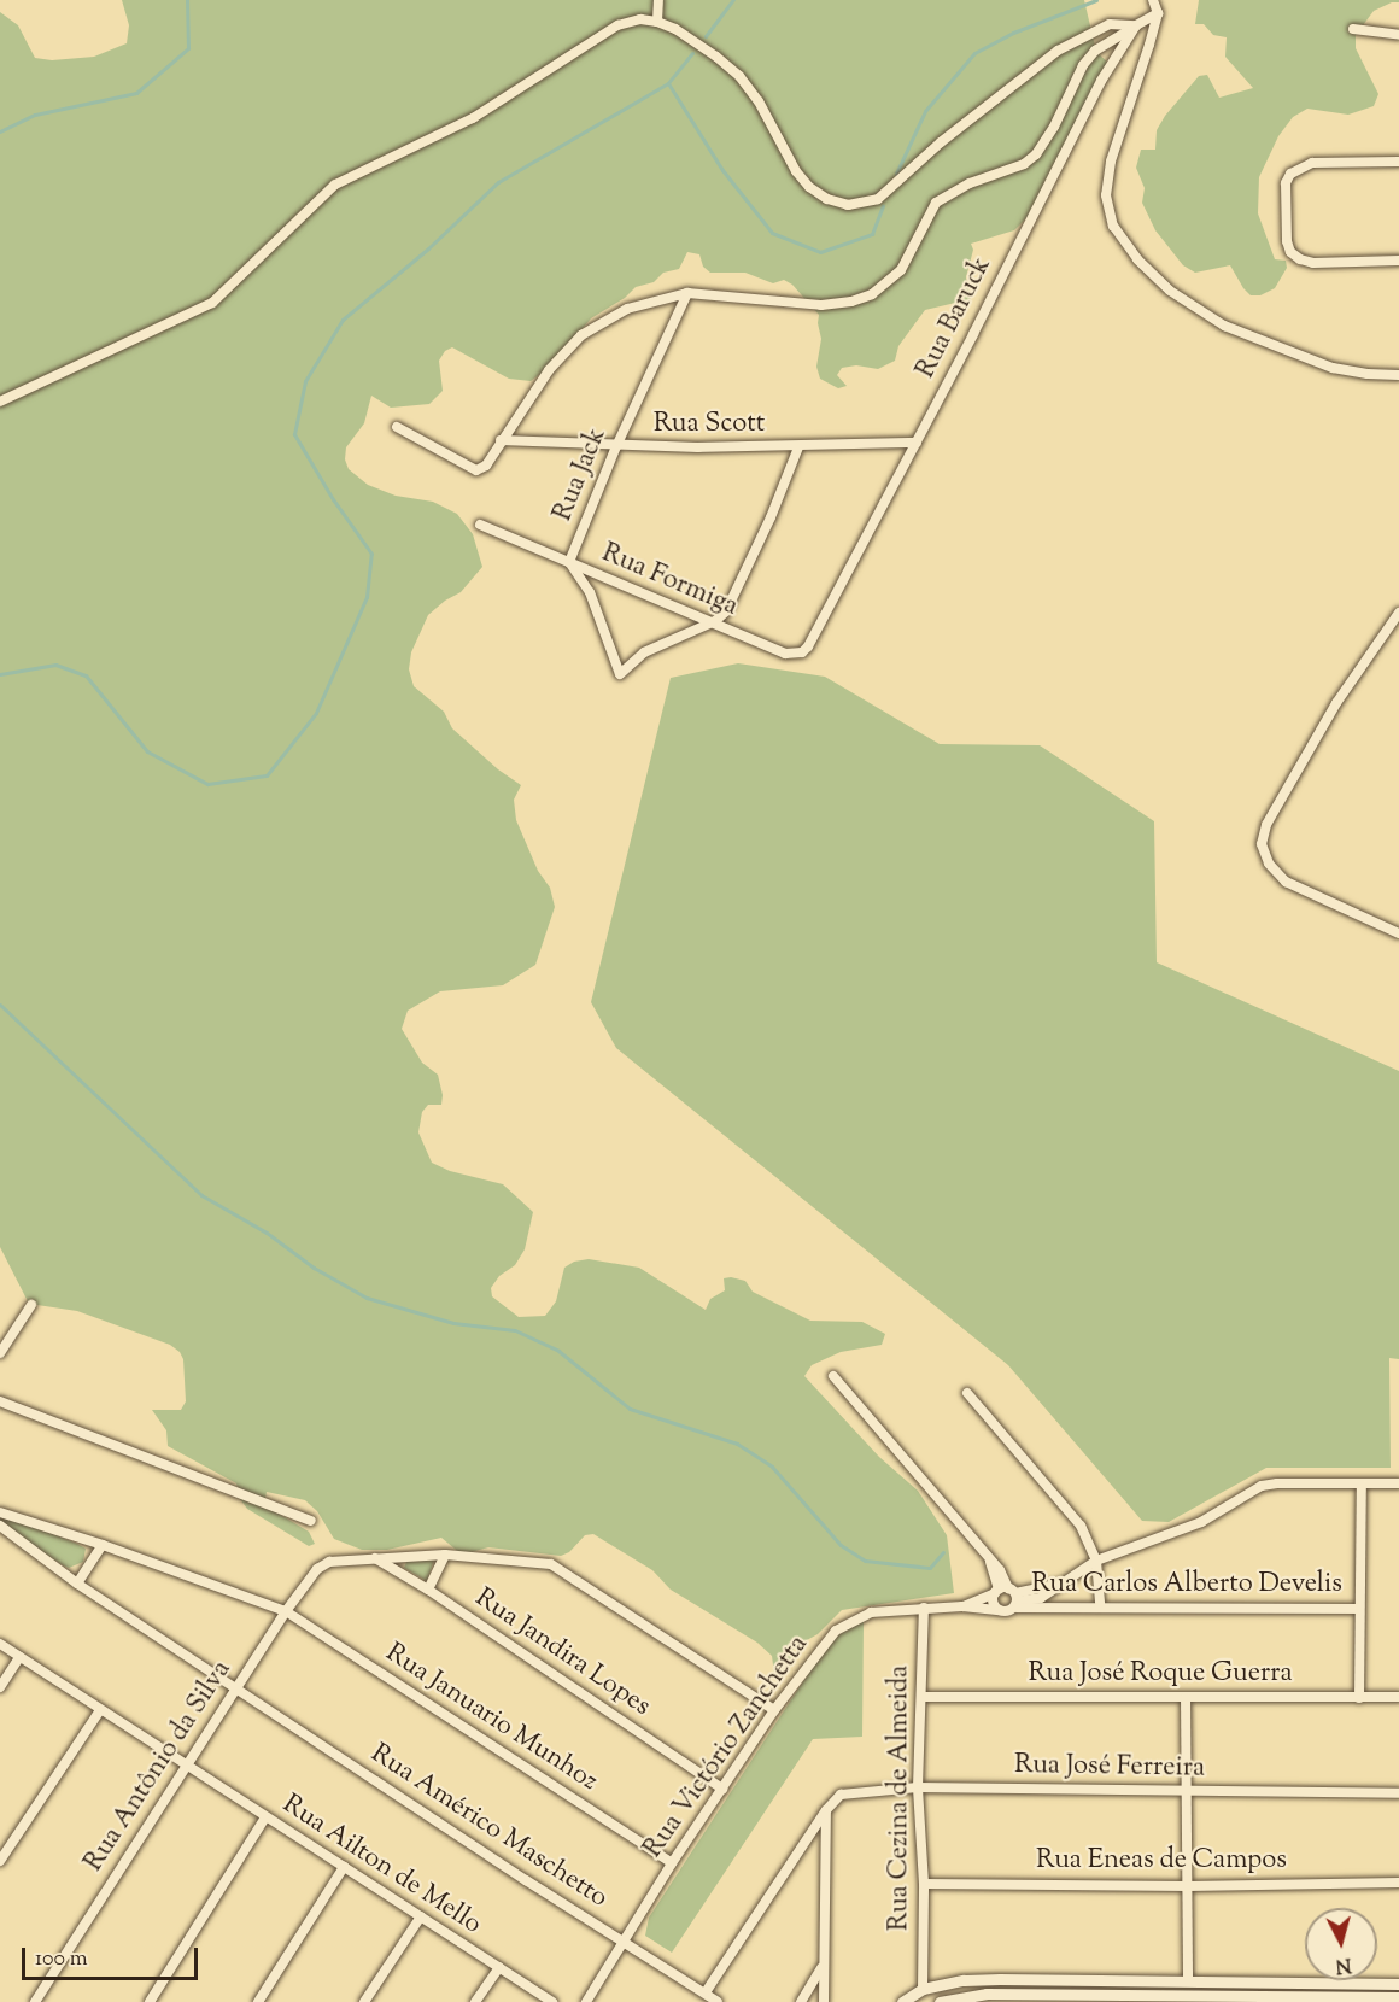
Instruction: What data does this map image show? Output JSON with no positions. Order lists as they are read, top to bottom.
{
  "streets": {
    "street": [
      "Rua Baruck",
      "Rua Scott",
      "Rua Jack",
      "Rua Formiga",
      "Rua Carlos Alberto Develis",
      "Rua Jandira Lopes",
      "Rua José Roque Guerra",
      "Rua Januario Munhoz",
      "Rua Victório Zanchetta",
      "Rua Antônio da Silva",
      "Rua José Ferreira",
      "Rua Cezina de Almeida",
      "Rua Américo Maschetto",
      "Rua Eneas de Campos",
      "Rua Ailton de Mello"
    ]
  },
  "crossings": [
    ["Rua Baruck", "Rua Scott"],
    ["Rua Baruck", "Rua Formiga"],
    ["Rua Scott", "Rua Jack"],
    ["Rua Jack", "Rua Formiga"],
    ["Rua Carlos Alberto Develis", "Rua Victório Zanchetta"],
    ["Rua Jandira Lopes", "Rua Victório Zanchetta"],
    ["Rua Jandira Lopes", "Rua Antônio da Silva"],
    ["Rua José Roque Guerra", "Rua Cezina de Almeida"],
    ["Rua Januario Munhoz", "Rua Victório Zanchetta"],
    ["Rua Januario Munhoz", "Rua Antônio da Silva"],
    ["Rua Victório Zanchetta", "Rua Cezina de Almeida"],
    ["Rua Victório Zanchetta", "Rua Américo Maschetto"],
    ["Rua Antônio da Silva", "Rua Américo Maschetto"],
    ["Rua Antônio da Silva", "Rua Ailton de Mello"],
    ["Rua José Ferreira", "Rua Cezina de Almeida"],
    ["Rua Cezina de Almeida", "Rua Eneas de Campos"]
  ],
  "scale_bar": "100 m",
  "north": "bottom"
}
